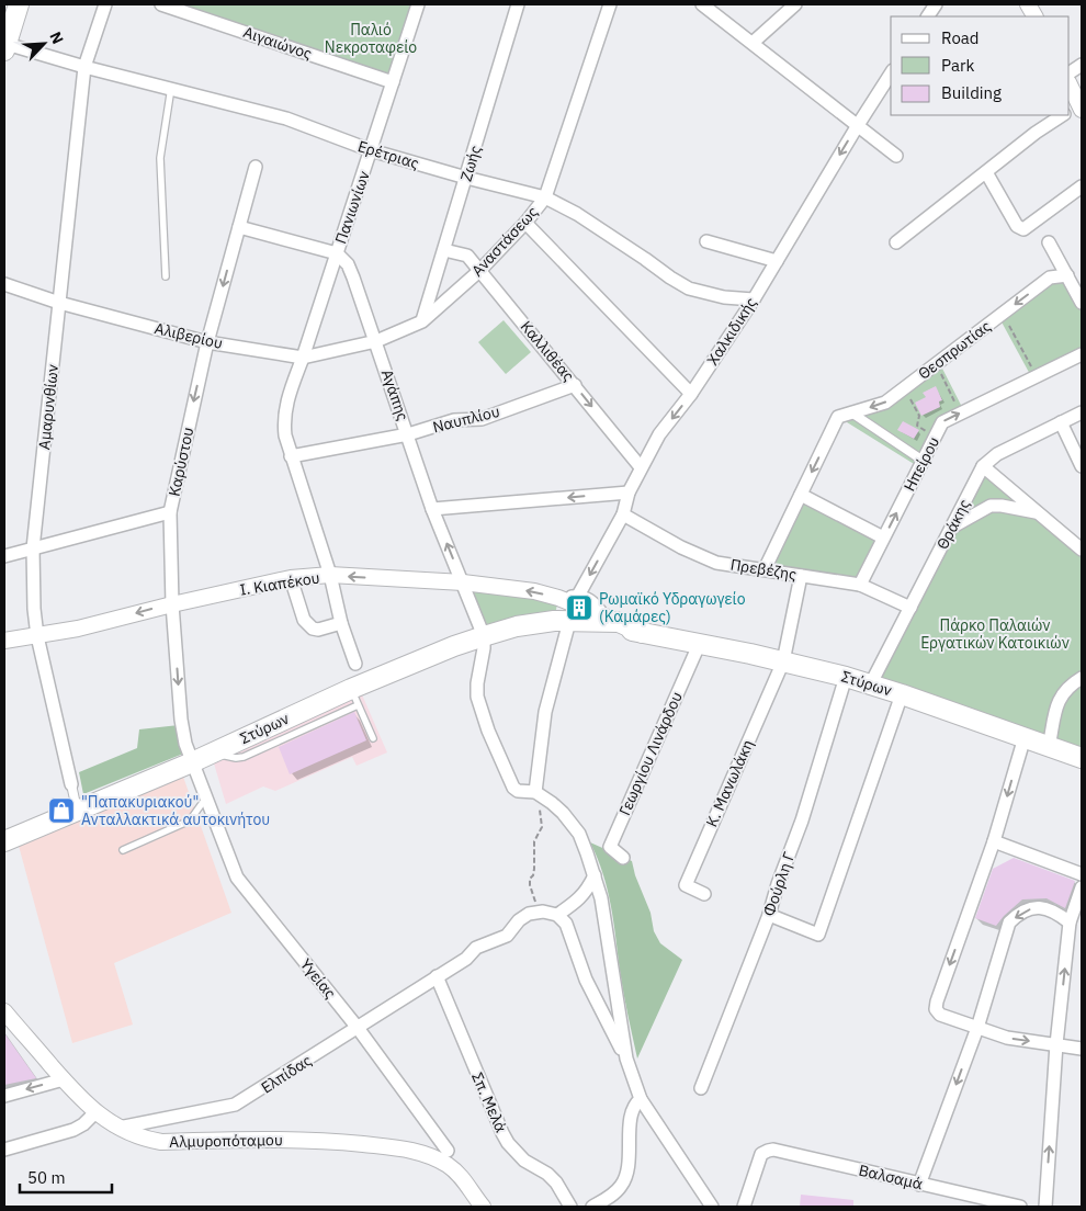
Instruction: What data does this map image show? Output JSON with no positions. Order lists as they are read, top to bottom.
{
  "streets": {
    "main road": ["Στύρων"],
    "street": [
      "Αιγαιώνος",
      "Ερέτριας",
      "Ζωής",
      "Πανιωνίων",
      "Αναστάσεως",
      "Χαλκιδικής",
      "Αλιβερίου",
      "Θεσπρωτίας",
      "Καλλιθέας",
      "Αγάπης",
      "Αμαρυνθίων",
      "Ναυπλίου",
      "Καρύστου",
      "Ηπείρου",
      "Θράκης",
      "Πρεβέζης",
      "Ι. Κιαπέκου",
      "Γεωργίου Λινάρδου",
      "Κ. Μανωλάκη",
      "Φούρλη Γ",
      "Υγείας",
      "Ελπίδας",
      "Σπ. Μελά",
      "Αλμυροπόταμου",
      "Βαλσαμά"
    ]
  },
  "crossings": [
    ["Αιγαιώνος", "Πανιωνίων"],
    ["Ερέτριας", "Ζωής"],
    ["Ερέτριας", "Πανιωνίων"],
    ["Ερέτριας", "Αναστάσεως"],
    ["Ερέτριας", "Χαλκιδικής"],
    ["Ερέτριας", "Αμαρυνθίων"],
    ["Ζωής", "Αναστάσεως"],
    ["Ζωής", "Καλλιθέας"],
    ["Πανιωνίων", "Αλιβερίου"],
    ["Πανιωνίων", "Αγάπης"],
    ["Πανιωνίων", "Ναυπλίου"],
    ["Πανιωνίων", "Ι. Κιαπέκου"],
    ["Αναστάσεως", "Αλιβερίου"],
    ["Αναστάσεως", "Καλλιθέας"],
    ["Αναστάσεως", "Αγάπης"],
    ["Χαλκιδικής", "Καλλιθέας"],
    ["Χαλκιδικής", "Πρεβέζης"],
    ["Χαλκιδικής", "Ι. Κιαπέκου"],
    ["Αλιβερίου", "Αγάπης"],
    ["Αλιβερίου", "Αμαρυνθίων"],
    ["Αλιβερίου", "Καρύστου"],
    ["Καλλιθέας", "Ναυπλίου"],
    ["Αγάπης", "Ναυπλίου"],
    ["Αγάπης", "Ι. Κιαπέκου"],
    ["Αγάπης", "Στύρων"],
    ["Αμαρυνθίων", "Ι. Κιαπέκου"],
    ["Αμαρυνθίων", "Στύρων"],
    ["Καρύστου", "Ι. Κιαπέκου"],
    ["Καρύστου", "Στύρων"],
    ["Καρύστου", "Υγείας"],
    ["Ηπείρου", "Πρεβέζης"],
    ["Θράκης", "Πρεβέζης"],
    ["Θράκης", "Στύρων"],
    ["Ι. Κιαπέκου", "Στύρων"],
    ["Στύρων", "Γεωργίου Λινάρδου"],
    ["Στύρων", "Κ. Μανωλάκη"],
    ["Στύρων", "Φούρλη Γ"],
    ["Στύρων", "Υγείας"],
    ["Υγείας", "Ελπίδας"],
    ["Ελπίδας", "Σπ. Μελά"],
    ["Ελπίδας", "Αλμυροπόταμου"]
  ],
  "one_way": [
    "Χαλκιδικής",
    "Θεσπρωτίας",
    "Καρύστου",
    "Ηπείρου"
  ],
  "parks": ["Παλιό Νεκροταφείο", "Πάρκο Παλαιών Εργατικών Κατοικιών"],
  "places": {
    "building": ["Ρωμαϊκό Υδραγωγείο (Καμάρες)"],
    "shop": ["\"Παπακυριακού\" Ανταλλακτικά αυτοκινήτου"]
  },
  "legend": ["Road", "Park", "Building"],
  "scale_bar": "50 m",
  "north": "top right"
}
